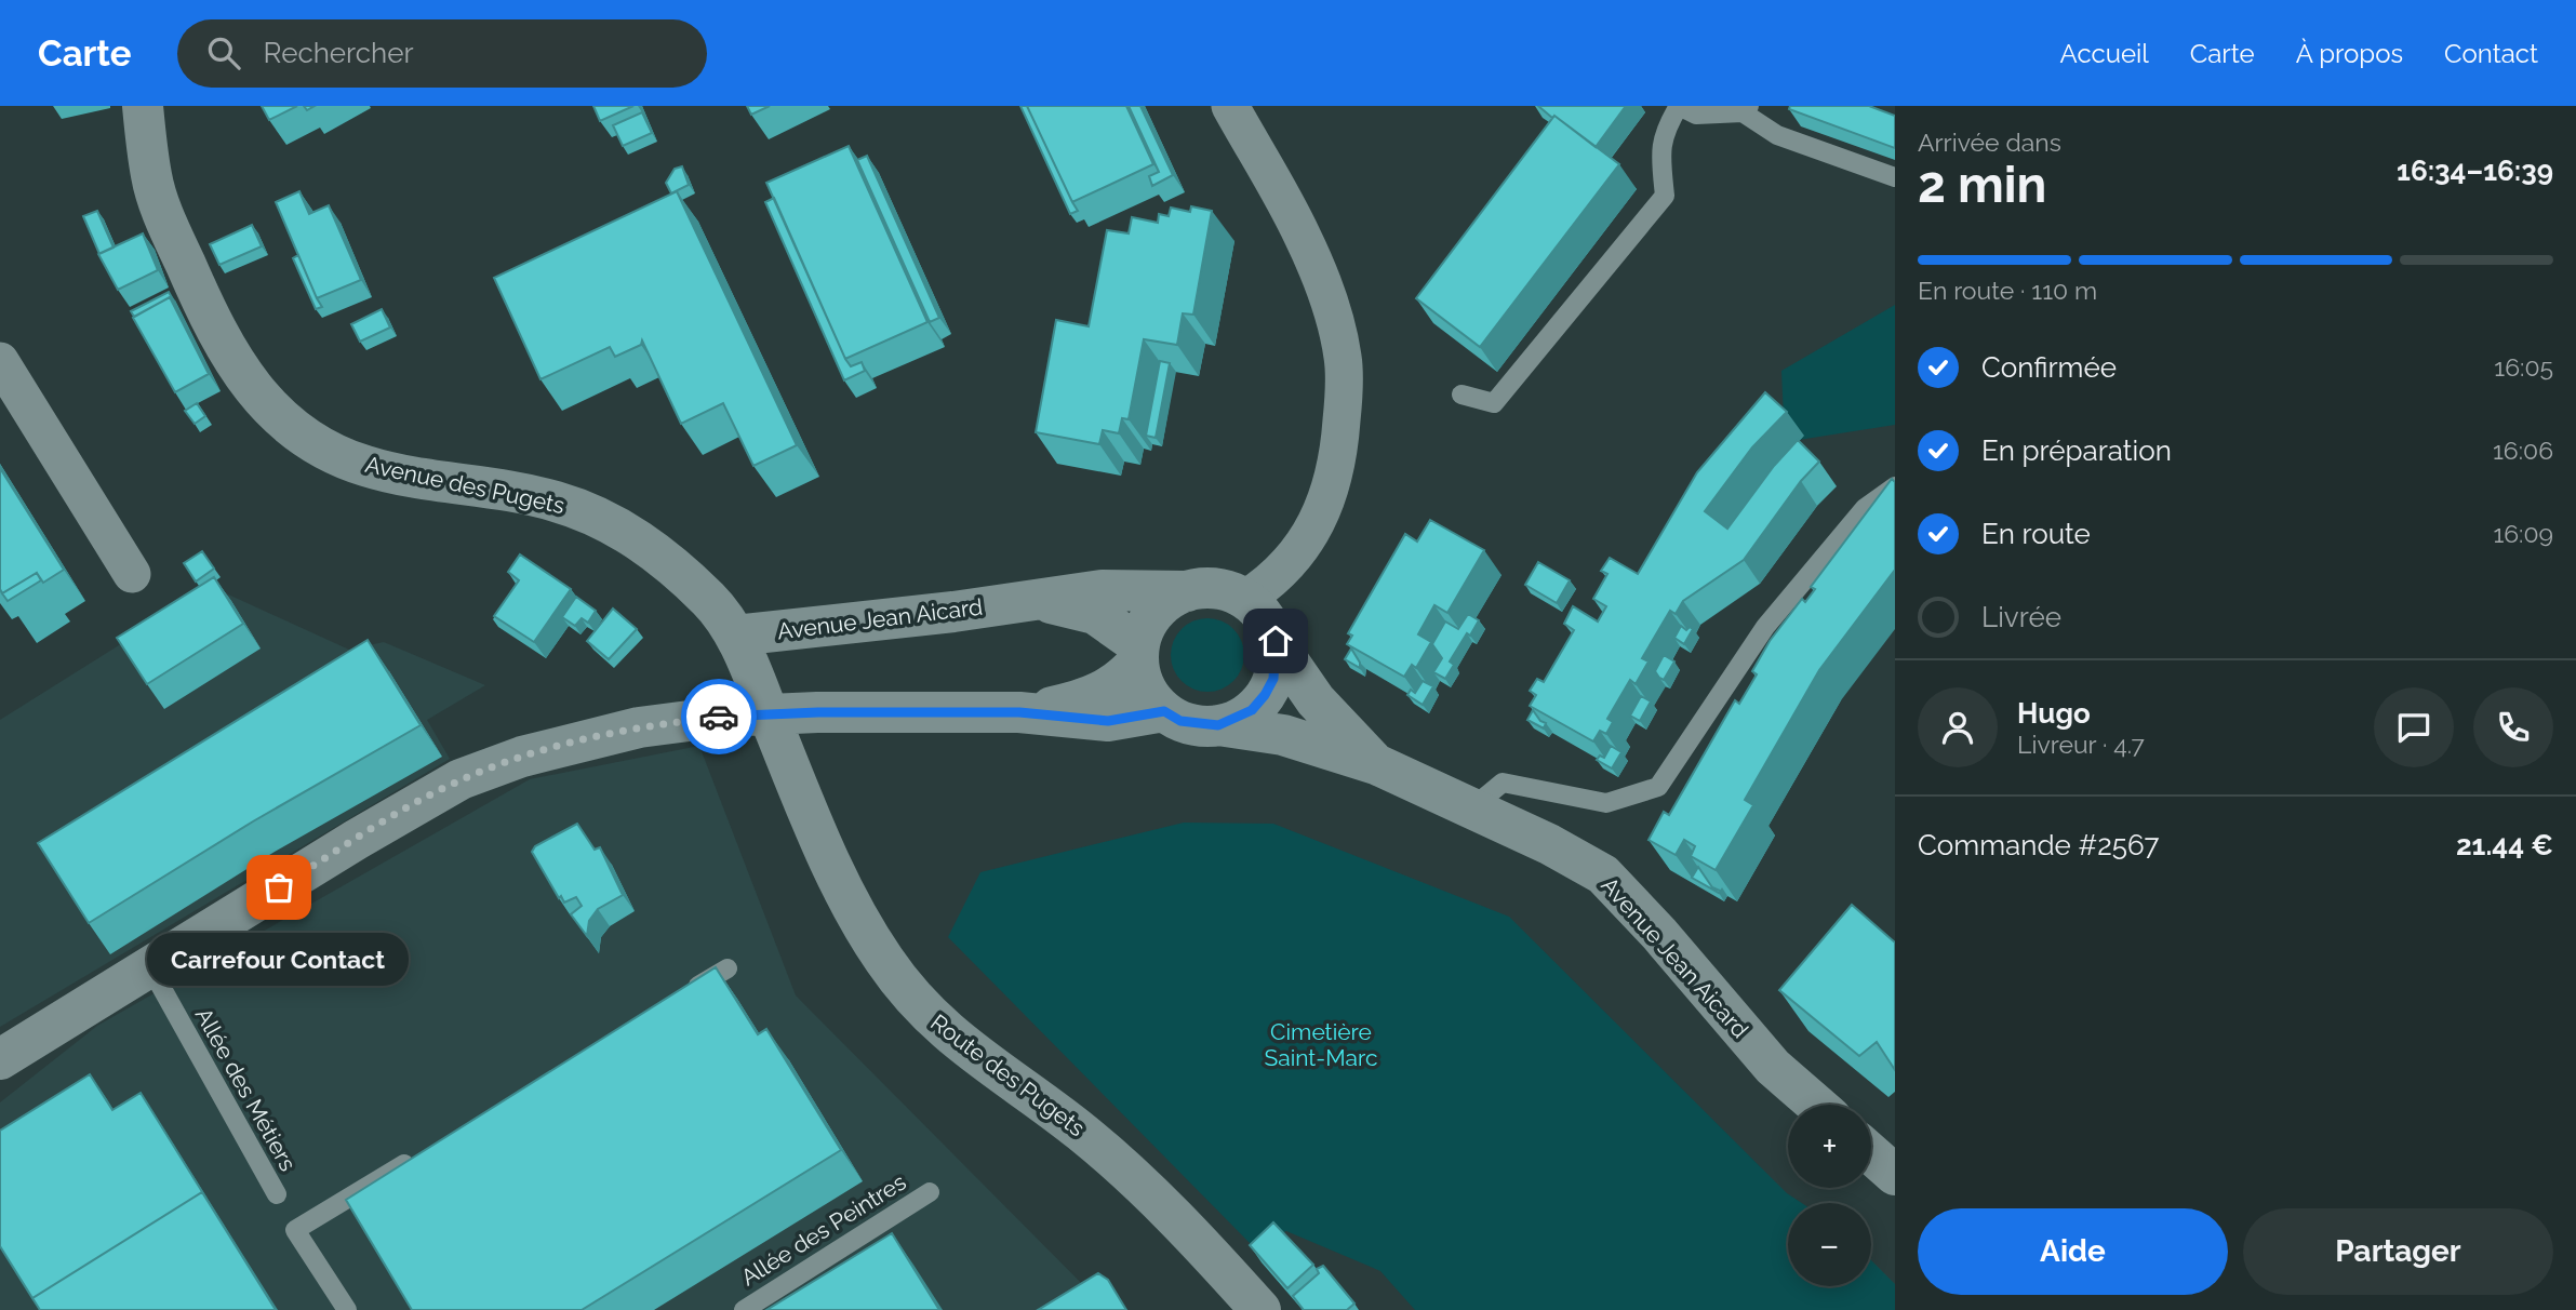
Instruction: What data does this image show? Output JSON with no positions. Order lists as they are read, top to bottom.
{
  "streets": {
    "street": ["Avenue des Pugets", "Avenue Jean Aicard", "Route des Pugets"],
    "lane": ["Allée des Métiers", "Allée des Peintres"]
  },
  "crossings": [
    ["Avenue des Pugets", "Avenue Jean Aicard"],
    ["Avenue des Pugets", "Route des Pugets"],
    ["Avenue Jean Aicard", "Route des Pugets"]
  ],
  "parks": ["Cimetière Saint-Marc"],
  "places": ["Carrefour Contact"],
  "page": {
    "header": "Carte",
    "search": "Rechercher",
    "nav": [
      "Accueil",
      "Carte",
      "À propos",
      "Contact"
    ],
    "heading": ["2 min", "Arrivée dans", "16:34–16:39"],
    "panel": [
      "Hugo",
      "Livreur · 4.7",
      "Commande #2567",
      "21.44 €"
    ],
    "bar": "En route · 110 m",
    "list": [
      ["Confirmée", "16:05"],
      ["En préparation", "16:06"],
      ["En route", "16:09"],
      "Livrée"
    ],
    "bubble": "Carrefour Contact",
    "map_buttons": ["+", "−"],
    "buttons": ["Aide", "Partager"]
  }
}
